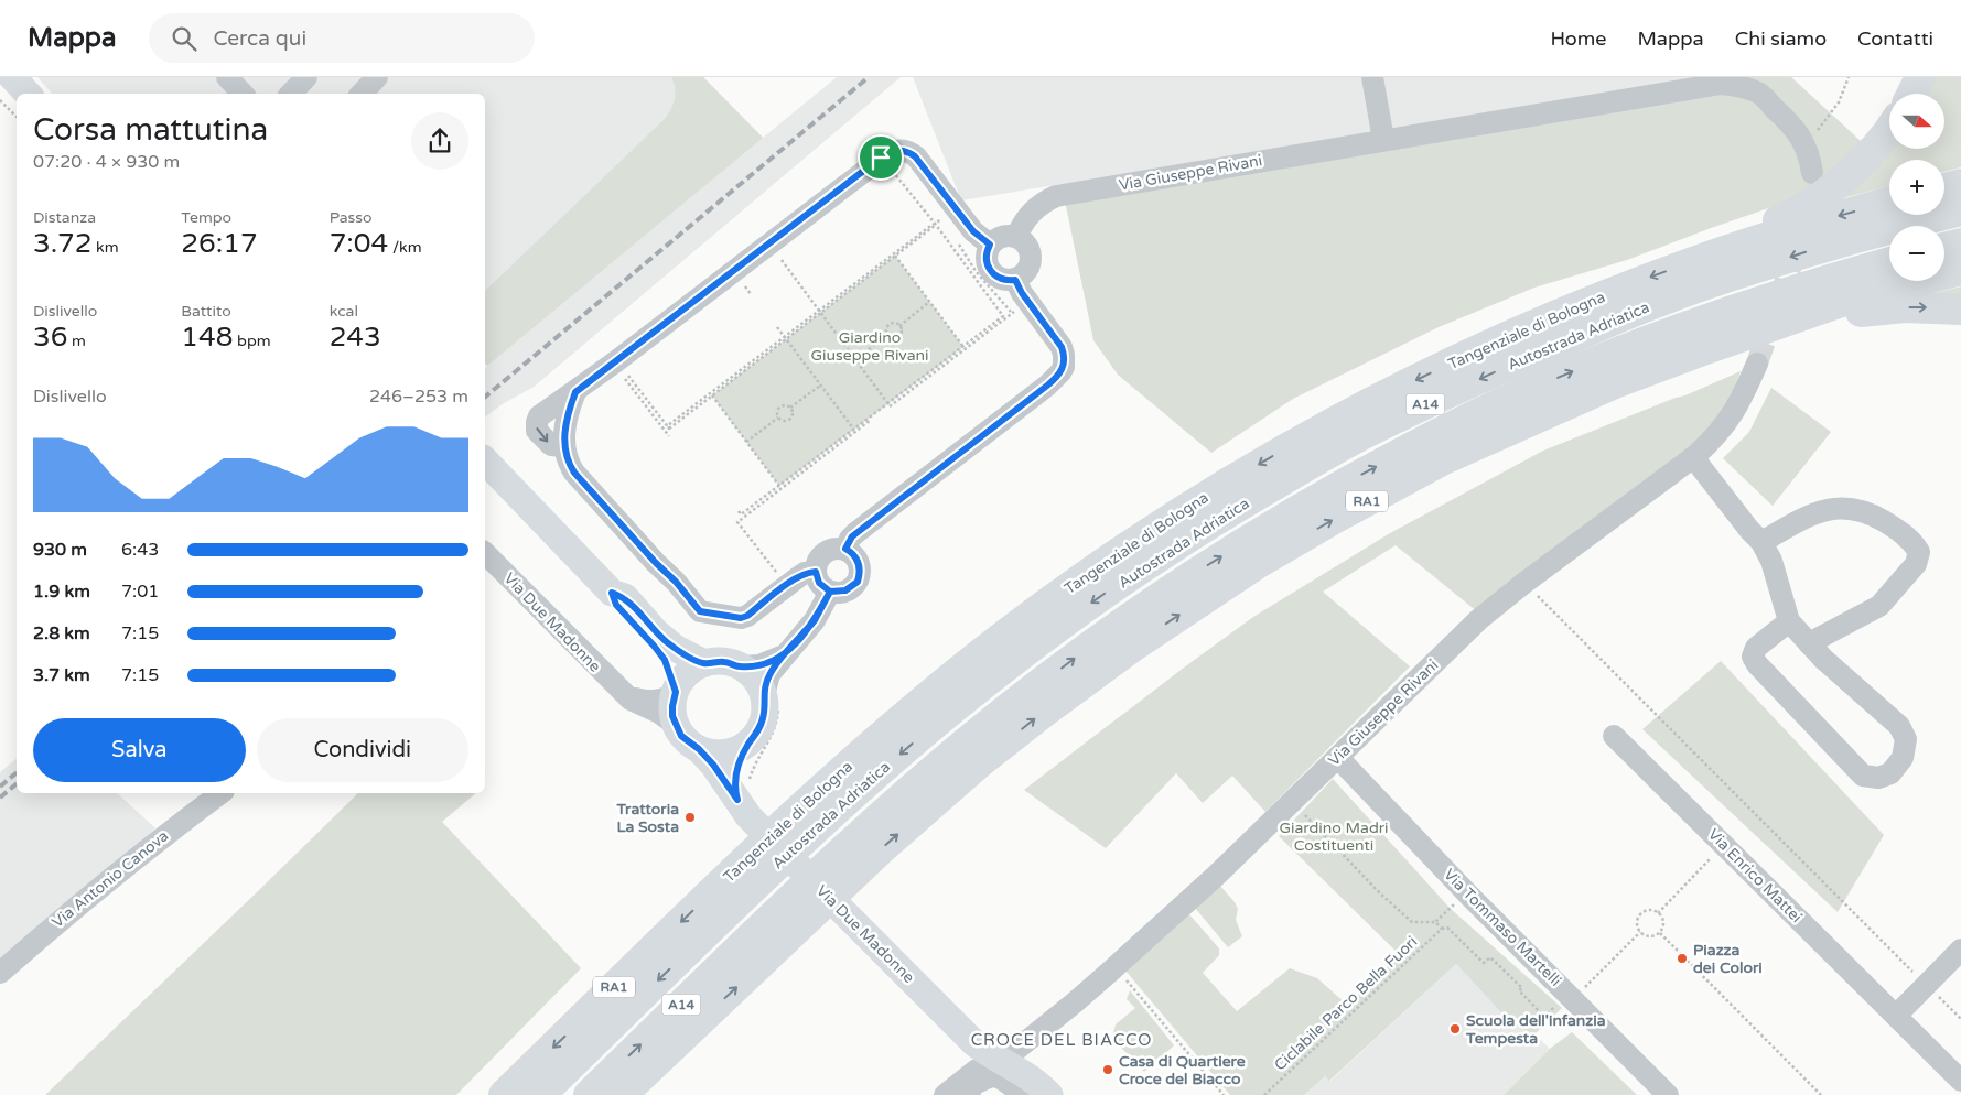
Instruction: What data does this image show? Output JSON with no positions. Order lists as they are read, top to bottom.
{
  "streets": {
    "highway": [
      "Tangenziale di Bologna",
      "Autostrada Adriatica",
      "A14",
      "RA1"
    ],
    "main road": ["Via Due Madonne"],
    "street": [
      "Via Giuseppe Rivani",
      "Via Enrico Mattei",
      "Via Antonio Canova",
      "Via Tommaso Martelli"
    ],
    "path": ["Ciclabile Parco Bella Fuori"]
  },
  "crossings": [
    ["Via Giuseppe Rivani", "Via Due Madonne"],
    ["Via Giuseppe Rivani", "Via Tommaso Martelli"],
    ["Via Giuseppe Rivani", "Ciclabile Parco Bella Fuori"],
    ["Tangenziale di Bologna", "Autostrada Adriatica"],
    ["Autostrada Adriatica", "RA1"]
  ],
  "districts": ["CROCE DEL BIACCO"],
  "parks": ["Giardino Giuseppe Rivani", "Giardino Madri Costituenti"],
  "places": [
    "Trattoria La Sosta",
    "Piazza dei Colori",
    "Scuola dell'infanzia Tempesta",
    "Casa di Quartiere Croce del Biacco"
  ],
  "north": "right",
  "page": {
    "header": "Mappa",
    "search": "Cerca qui",
    "nav": [
      "Home",
      "Mappa",
      "Chi siamo",
      "Contatti"
    ],
    "map_buttons": ["+", "−"],
    "heading": ["Corsa mattutina", "07:20 · 4 × 930 m"],
    "stats": [
      ["Distanza", "3.72 km"],
      ["Tempo", "26:17"],
      ["Passo", "7:04 /km"],
      ["Dislivello", "36 m"],
      ["Battito", "148 bpm"],
      ["kcal", "243"]
    ],
    "chart": ["Dislivello", "246–253 m"],
    "list": [
      {
        "name": "930 m",
        "note": "6:43"
      },
      {
        "name": "1.9 km",
        "note": "7:01"
      },
      {
        "name": "2.8 km",
        "note": "7:15"
      },
      {
        "name": "3.7 km",
        "note": "7:15"
      }
    ],
    "buttons": ["Salva", "Condividi"]
  }
}
